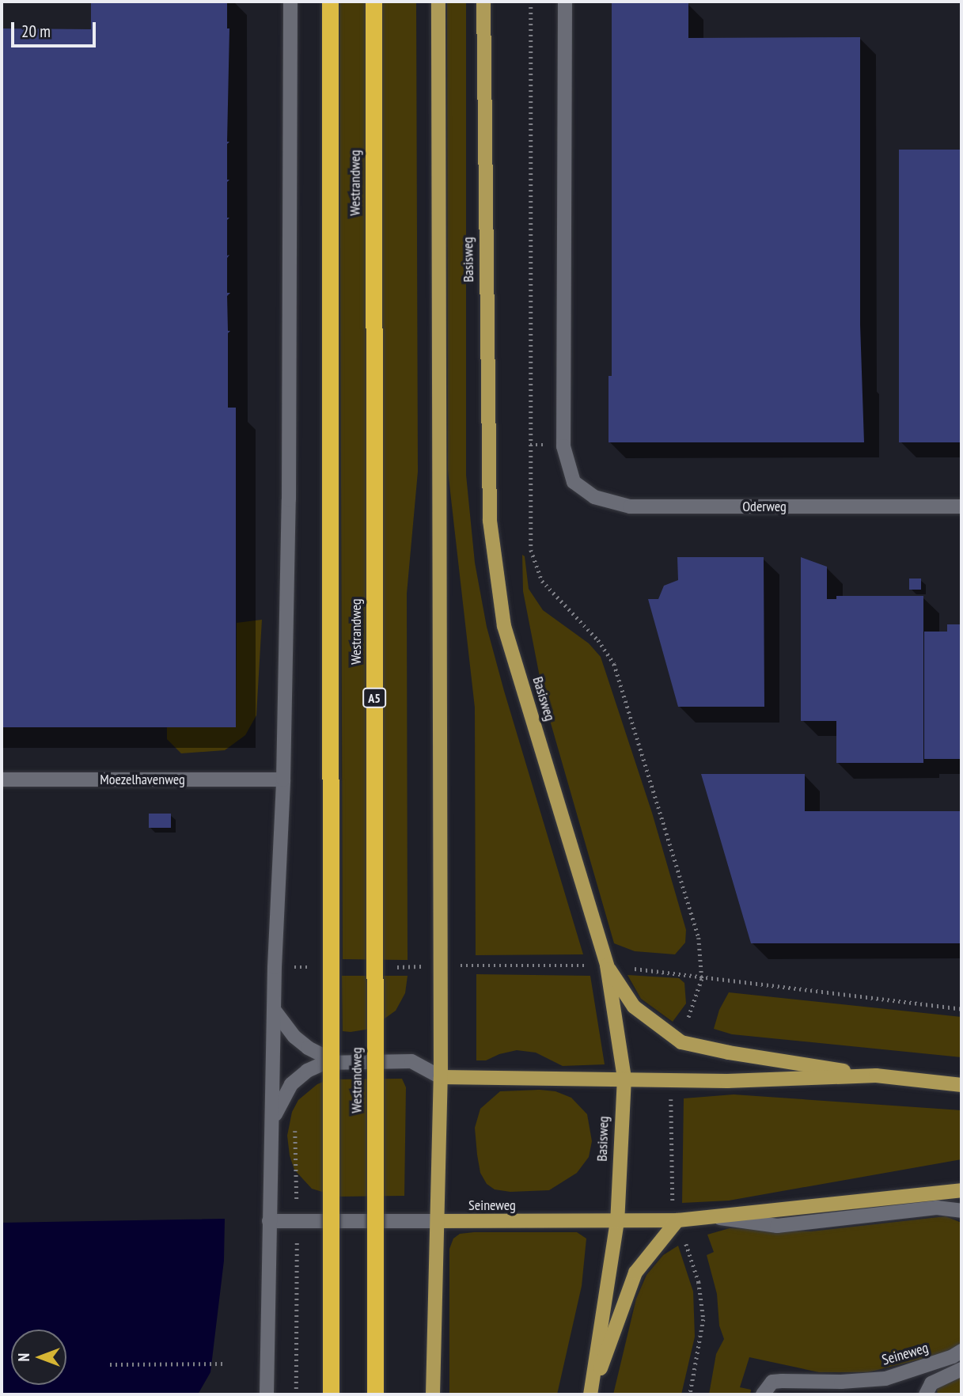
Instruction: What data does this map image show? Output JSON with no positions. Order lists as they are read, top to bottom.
{
  "streets": {
    "highway": ["Westrandweg", "A5"],
    "main road": ["Basisweg", "Seineweg"],
    "street": ["Oderweg", "Moezelhavenweg"]
  },
  "crossings": [
    ["Basisweg", "Seineweg"]
  ],
  "scale_bar": "20 m",
  "north": "left"
}
